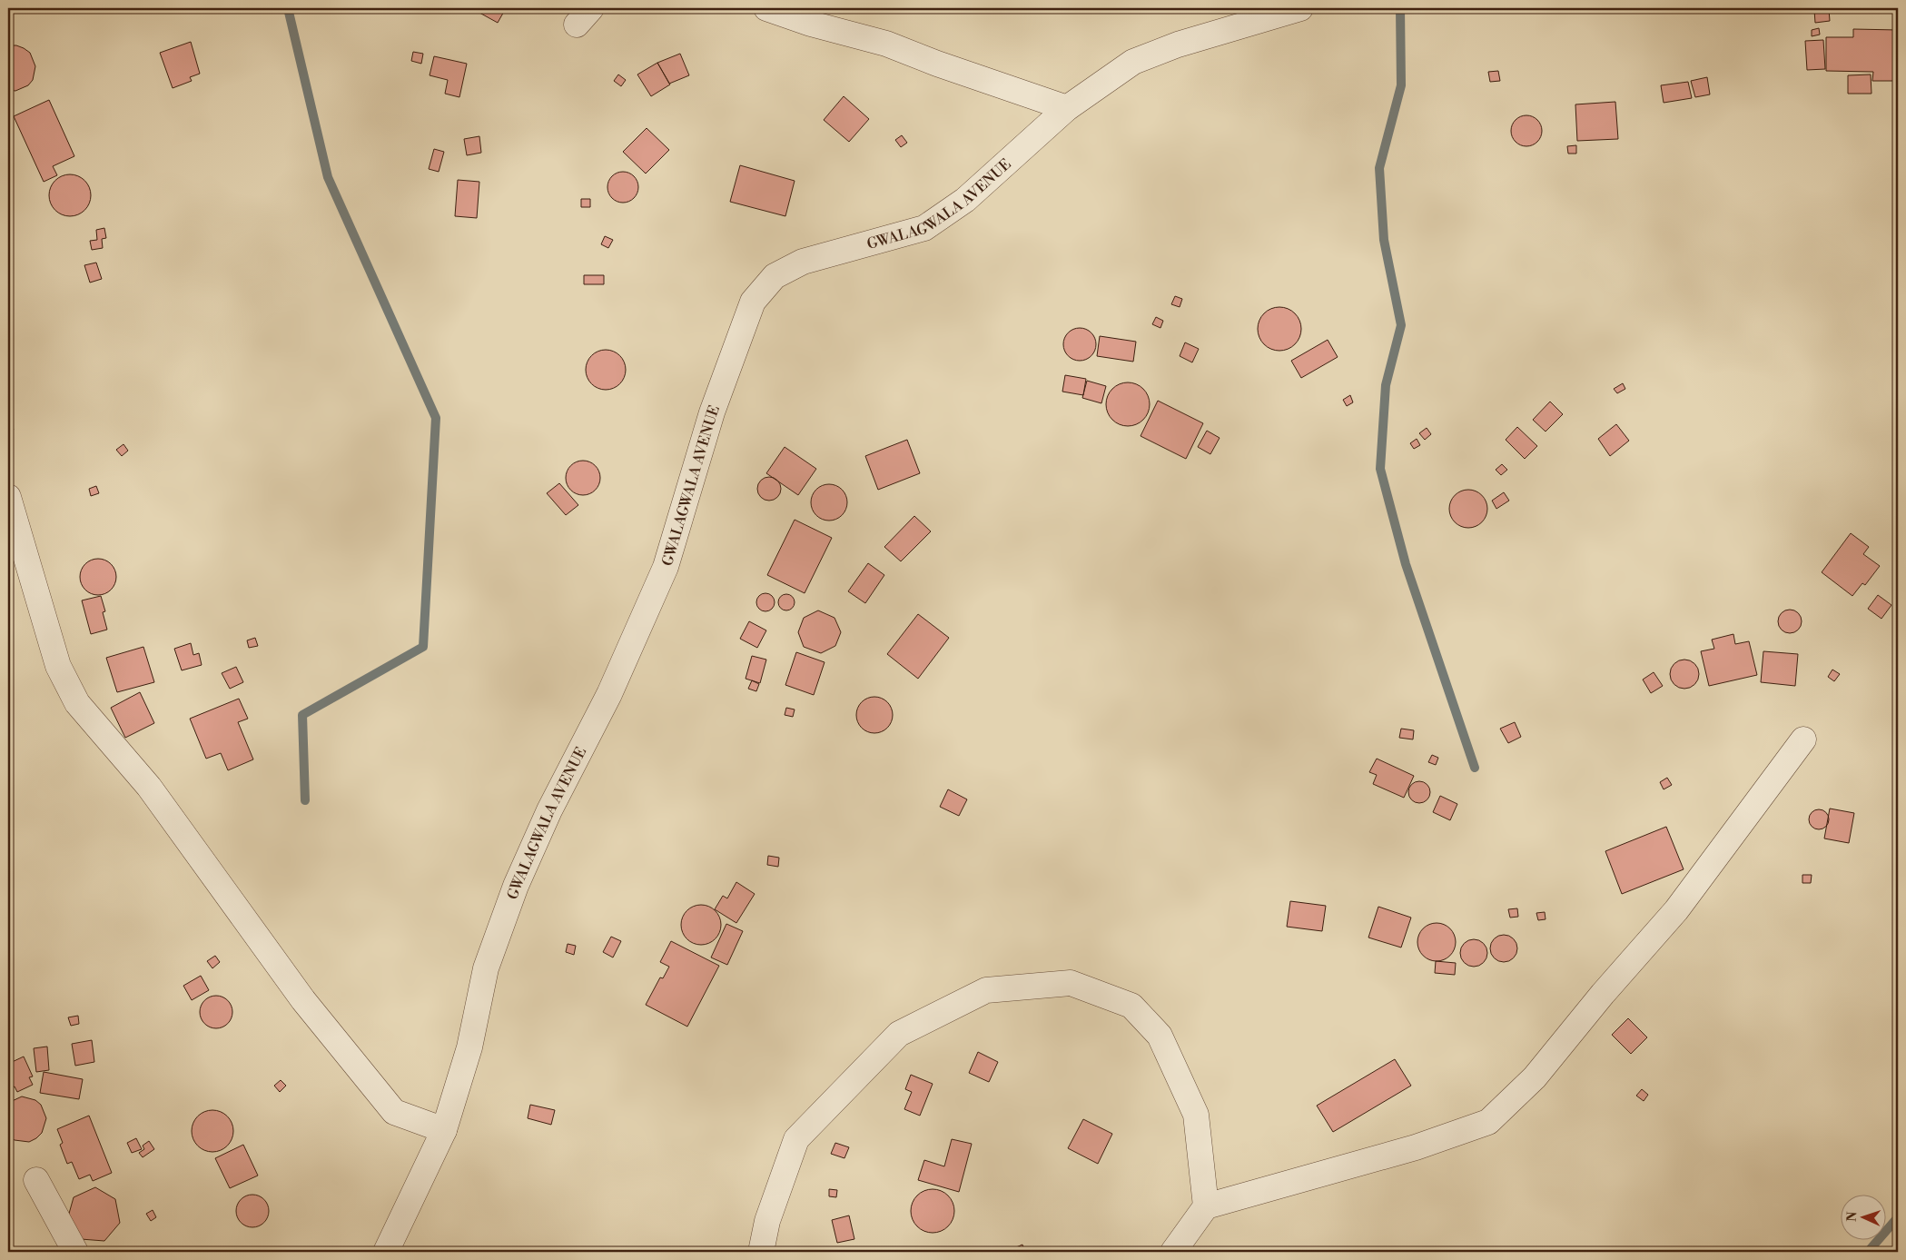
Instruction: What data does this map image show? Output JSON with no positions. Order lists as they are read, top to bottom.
{
  "streets": {
    "street": ["GWALAGWALA AVENUE"]
  },
  "north": "left"
}
